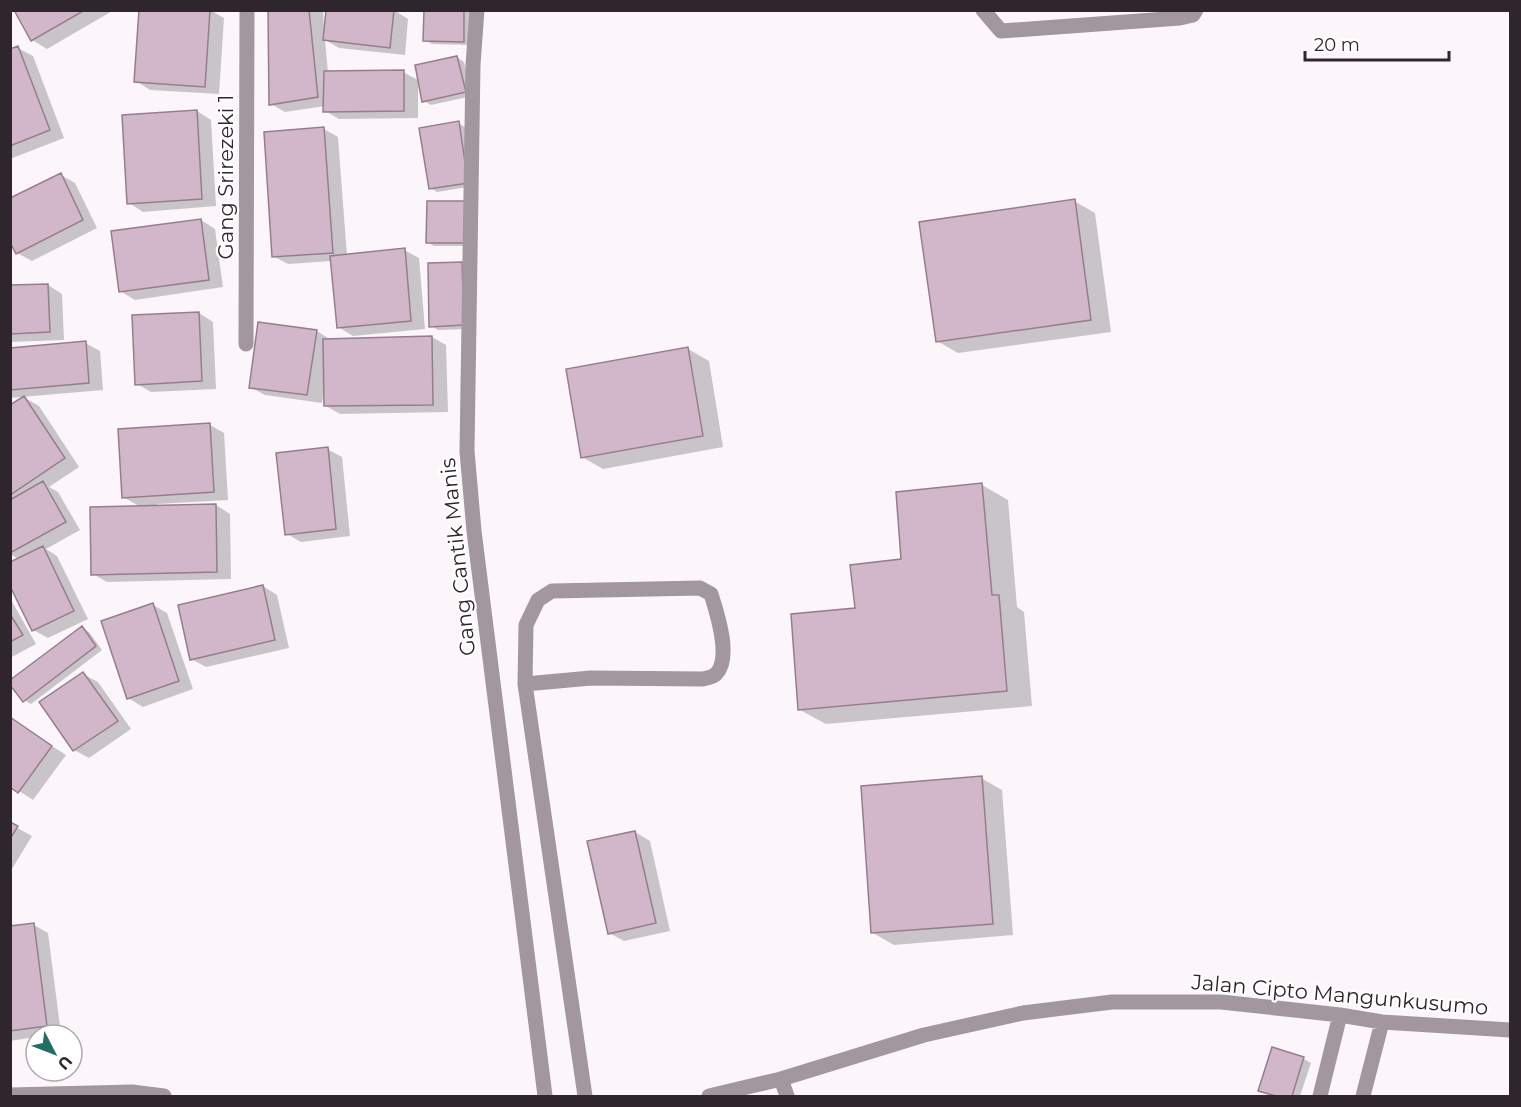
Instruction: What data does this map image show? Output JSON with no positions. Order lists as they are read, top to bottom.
{
  "streets": {
    "street": ["Gang Srirezeki 1", "Gang Cantik Manis", "Jalan Cipto Mangunkusumo"]
  },
  "scale_bar": "20 m",
  "north": "bottom right"
}
